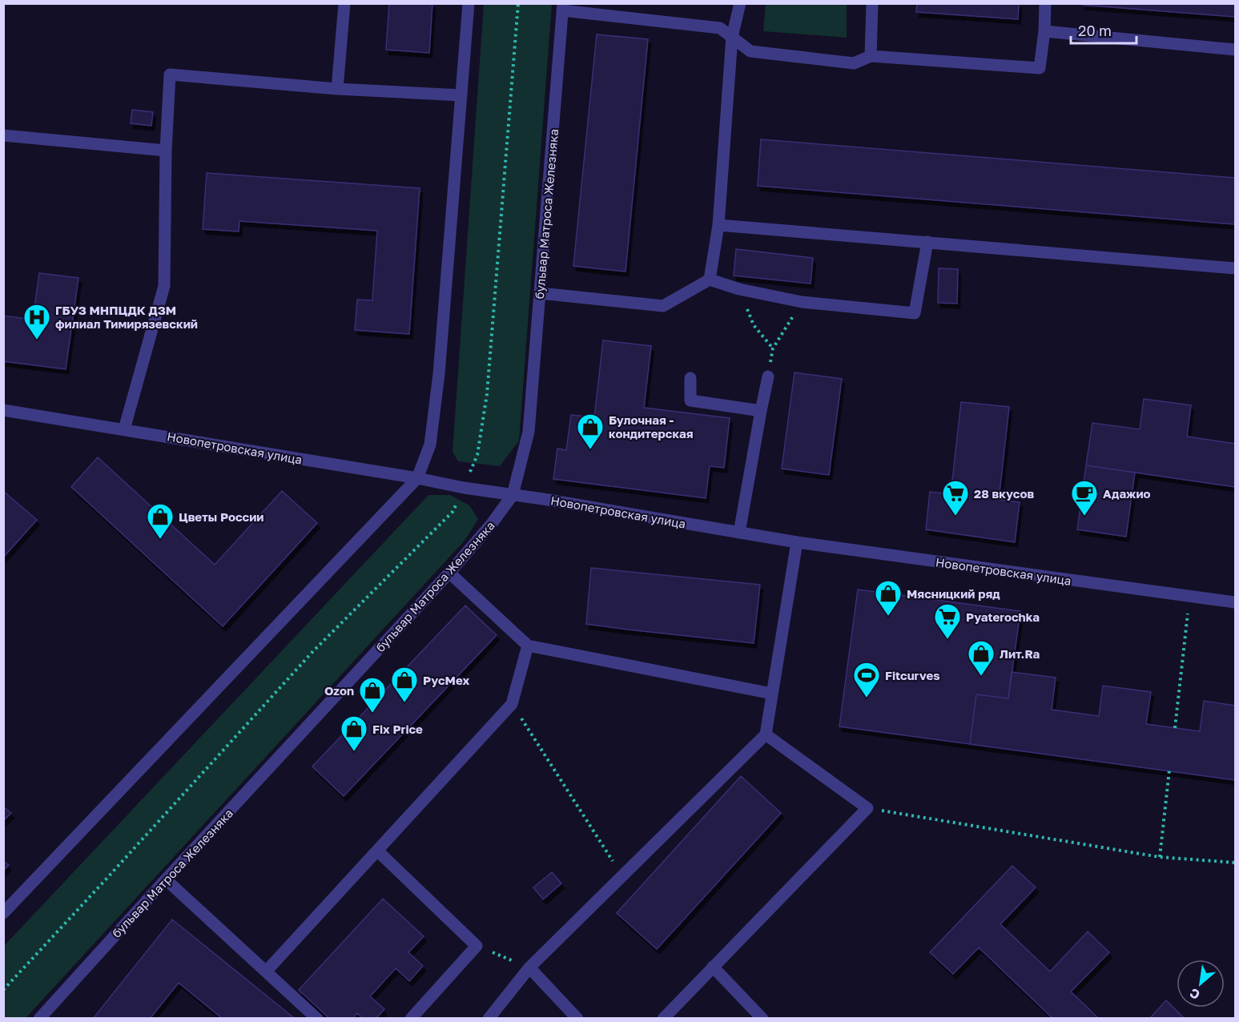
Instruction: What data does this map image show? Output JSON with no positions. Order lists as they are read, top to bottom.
{
  "streets": {
    "street": ["бульвар Матроса Железняка", "Новопетровская улица"]
  },
  "crossings": [
    ["бульвар Матроса Железняка", "Новопетровская улица"]
  ],
  "places": {
    "hospital": ["ГБУЗ МНПЦДК ДЗМ филиал Тимирязевский"],
    "shop": [
      "Булочная - кондитерская",
      "Цветы России",
      "Мясницкий ряд",
      "Лит.Ra",
      "РусМех",
      "Ozon",
      "Fix Price"
    ],
    "supermarket": ["28 вкусов", "Pyaterochka"],
    "cafe": ["Адажио"],
    "sports": ["Fitcurves"]
  },
  "scale_bar": "20 m",
  "north": "bottom left"
}
